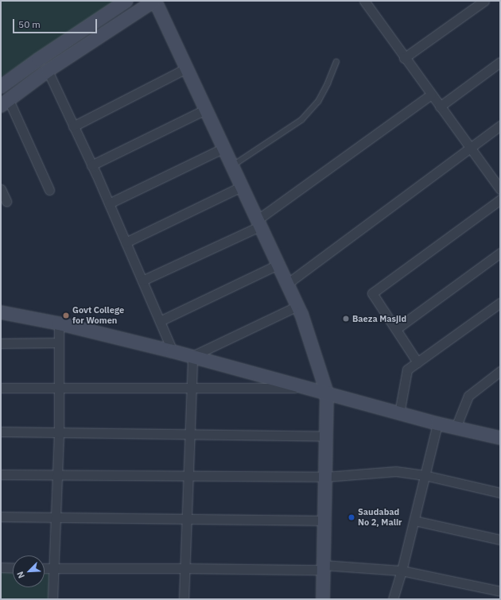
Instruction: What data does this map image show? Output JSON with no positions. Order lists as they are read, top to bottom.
{
  "places": ["Govt College for Women", "Baeza Masjid", "Saudabad No 2, Malir"],
  "scale_bar": "50 m",
  "north": "bottom left"
}
